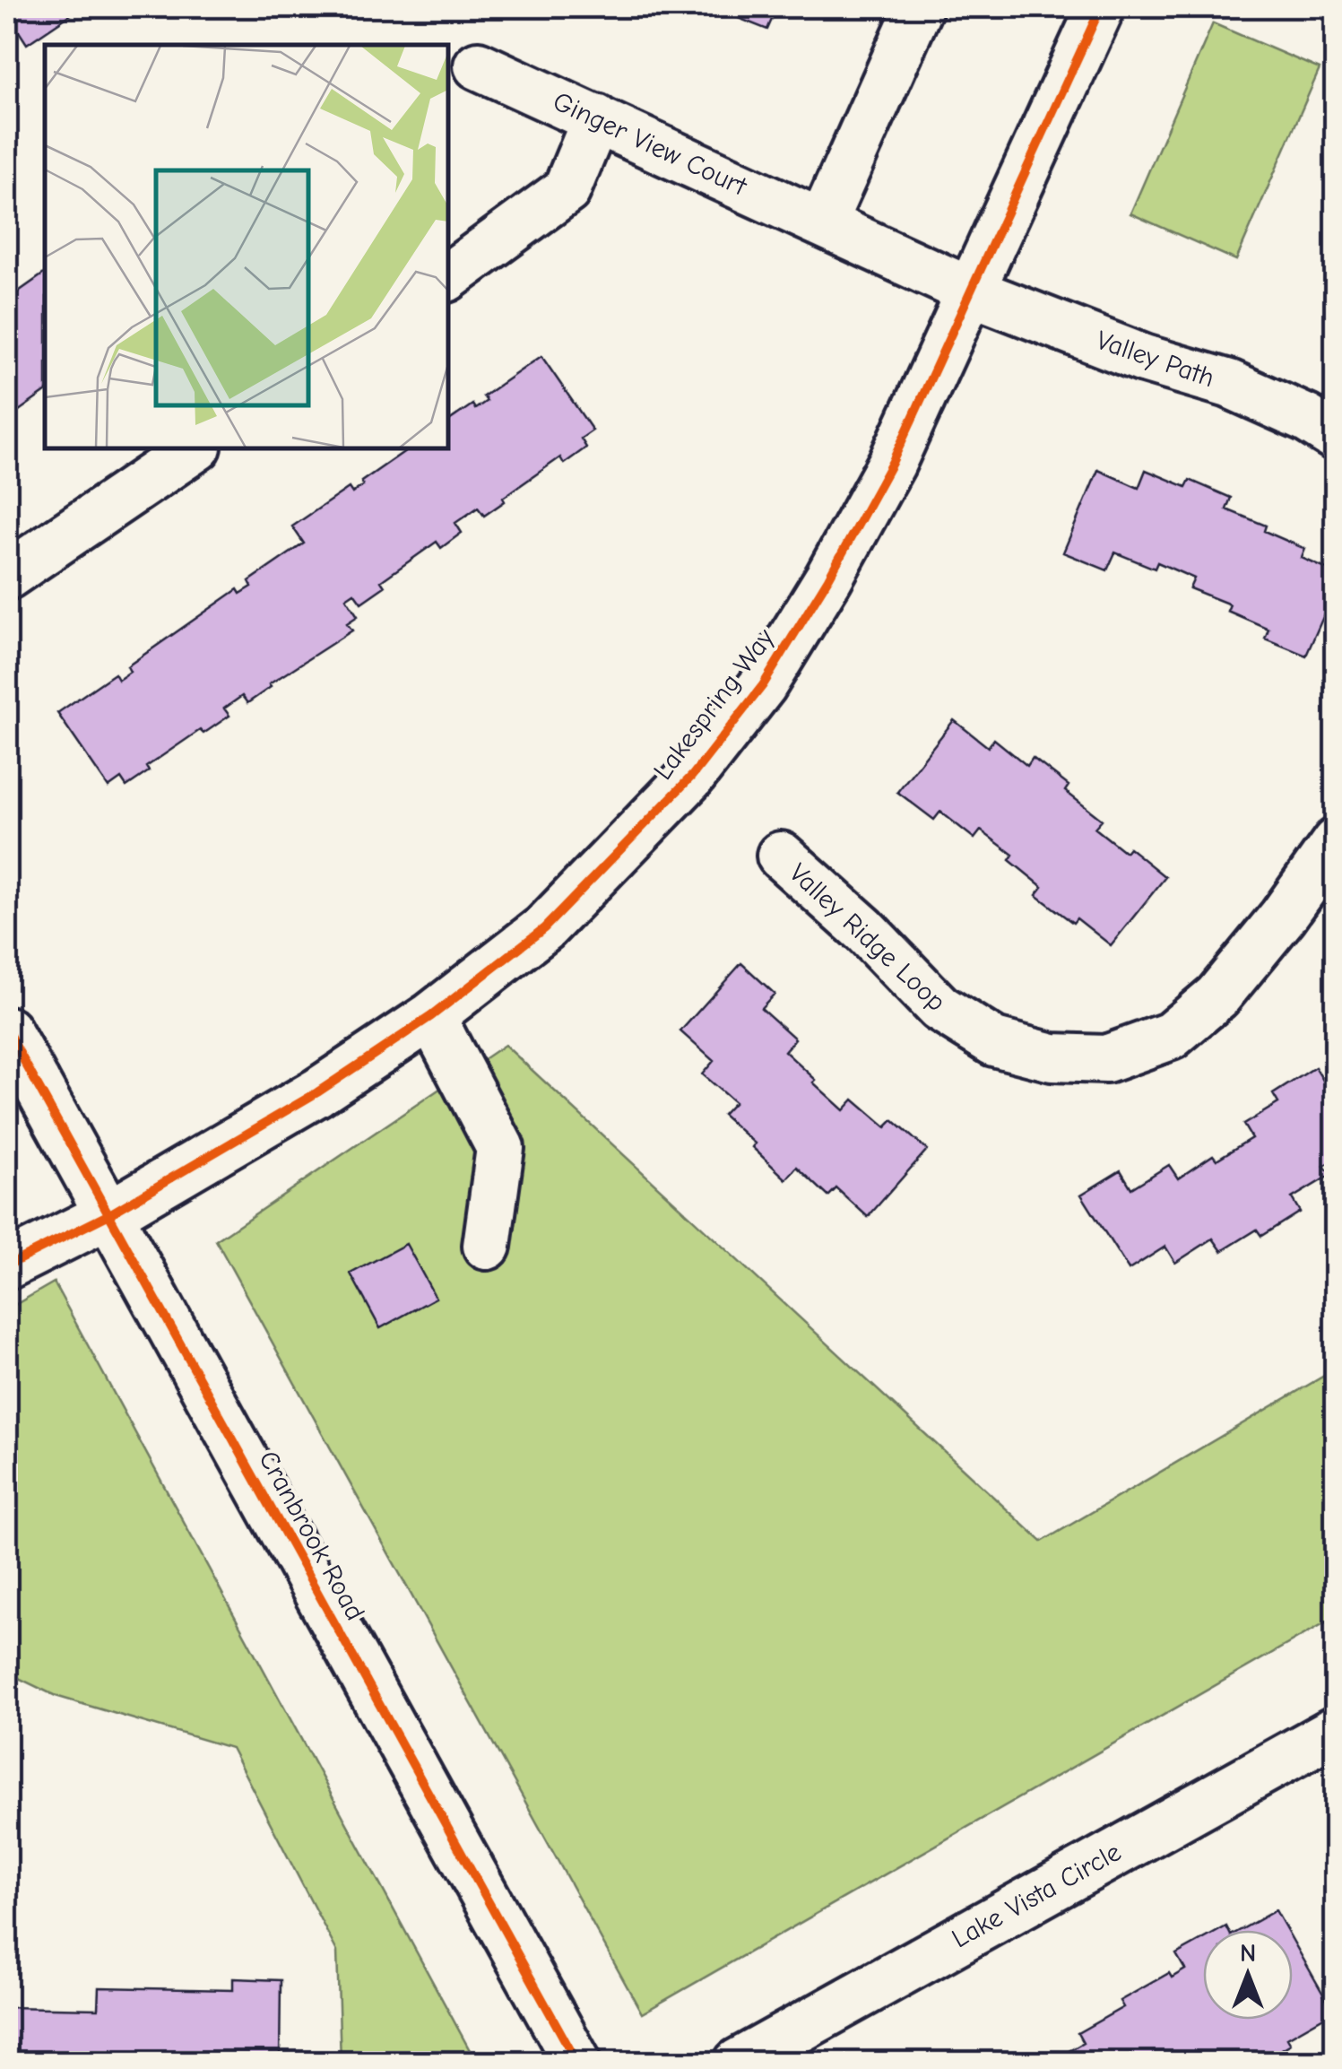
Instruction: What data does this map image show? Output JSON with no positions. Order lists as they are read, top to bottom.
{
  "streets": {
    "street": [
      "Ginger View Court",
      "Valley Path",
      "Lakespring Way",
      "Valley Ridge Loop",
      "Cranbrook Road",
      "Lake Vista Circle"
    ]
  },
  "crossings": [
    ["Ginger View Court", "Valley Path"],
    ["Ginger View Court", "Lakespring Way"],
    ["Valley Path", "Lakespring Way"],
    ["Lakespring Way", "Cranbrook Road"]
  ],
  "north": "top"
}
